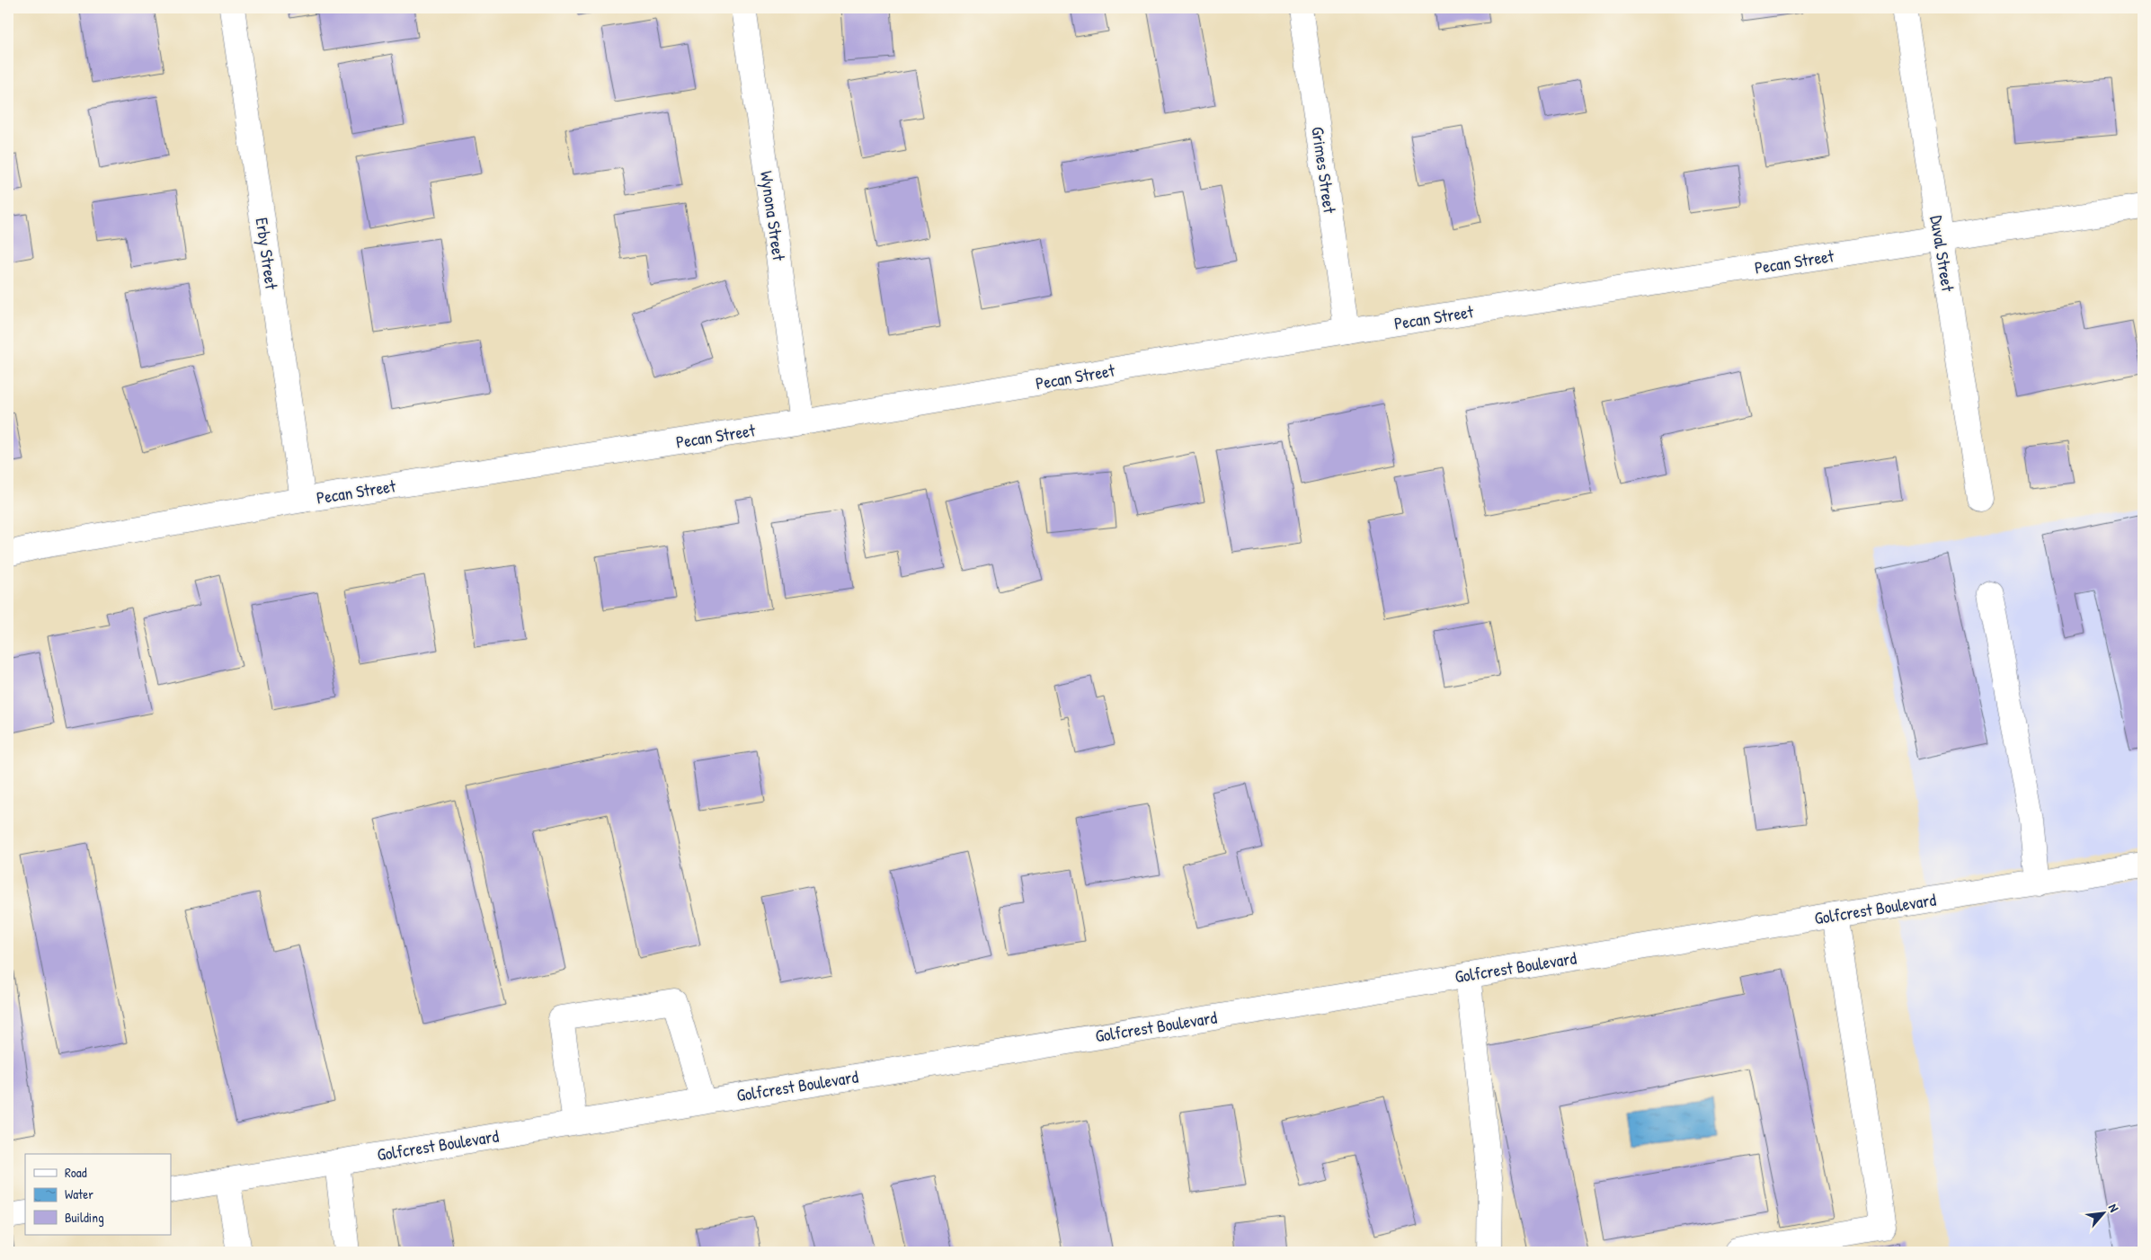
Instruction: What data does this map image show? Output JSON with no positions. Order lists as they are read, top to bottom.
{
  "streets": {
    "street": [
      "Grimes Street",
      "Wynona Street",
      "Erby Street",
      "Duval Street",
      "Pecan Street",
      "Golfcrest Boulevard"
    ]
  },
  "crossings": [
    ["Grimes Street", "Pecan Street"],
    ["Wynona Street", "Pecan Street"],
    ["Erby Street", "Pecan Street"],
    ["Duval Street", "Pecan Street"]
  ],
  "legend": ["Road", "Water", "Building"],
  "north": "top right"
}
